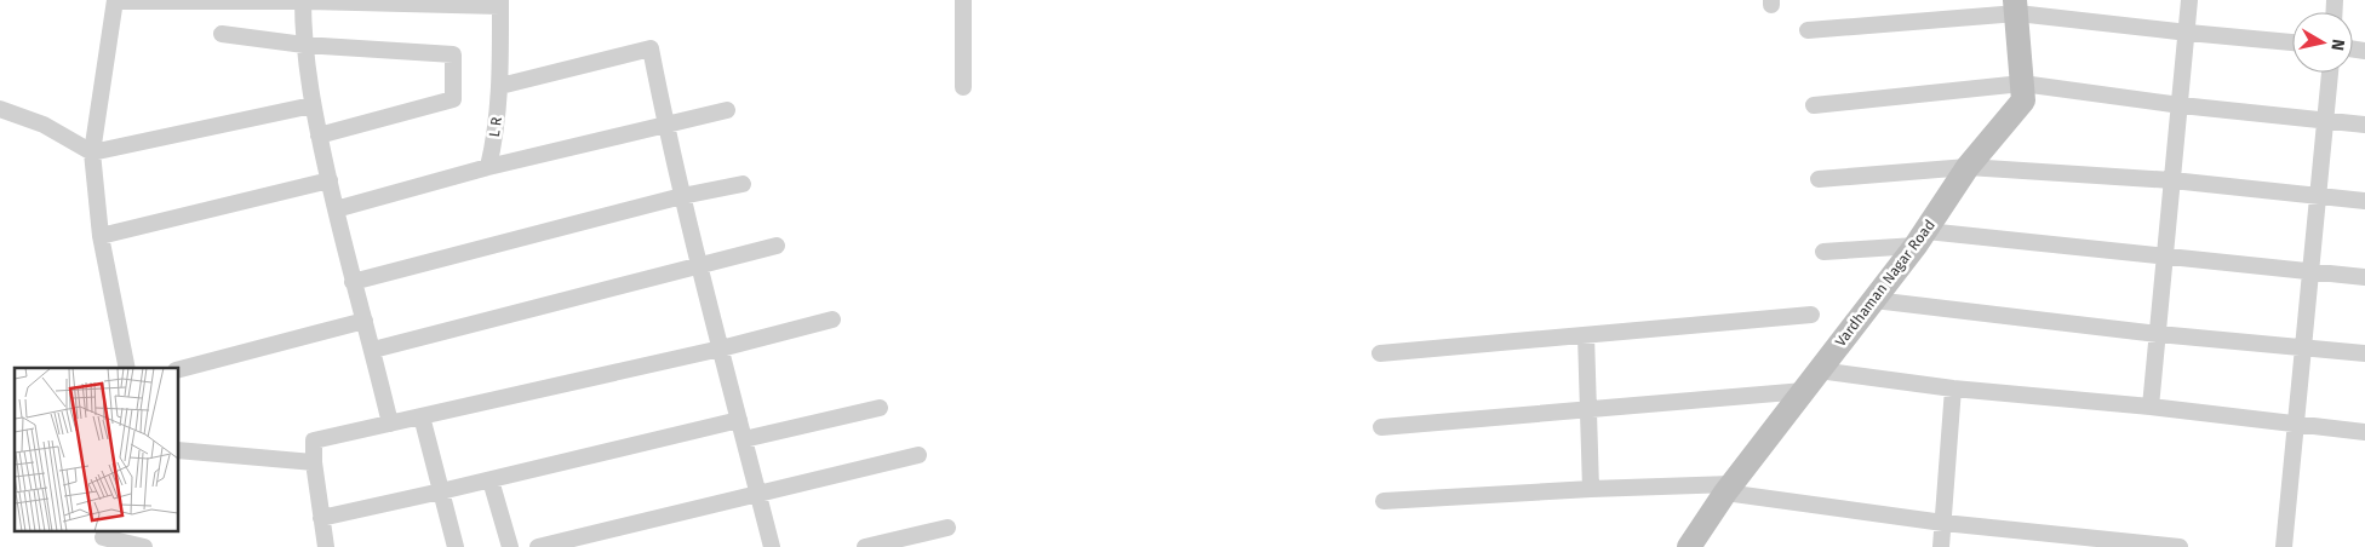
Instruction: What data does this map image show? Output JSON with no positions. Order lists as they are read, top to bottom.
{
  "streets": {
    "street": ["L R", "Vardhaman Nagar Road"]
  },
  "north": "right"
}
